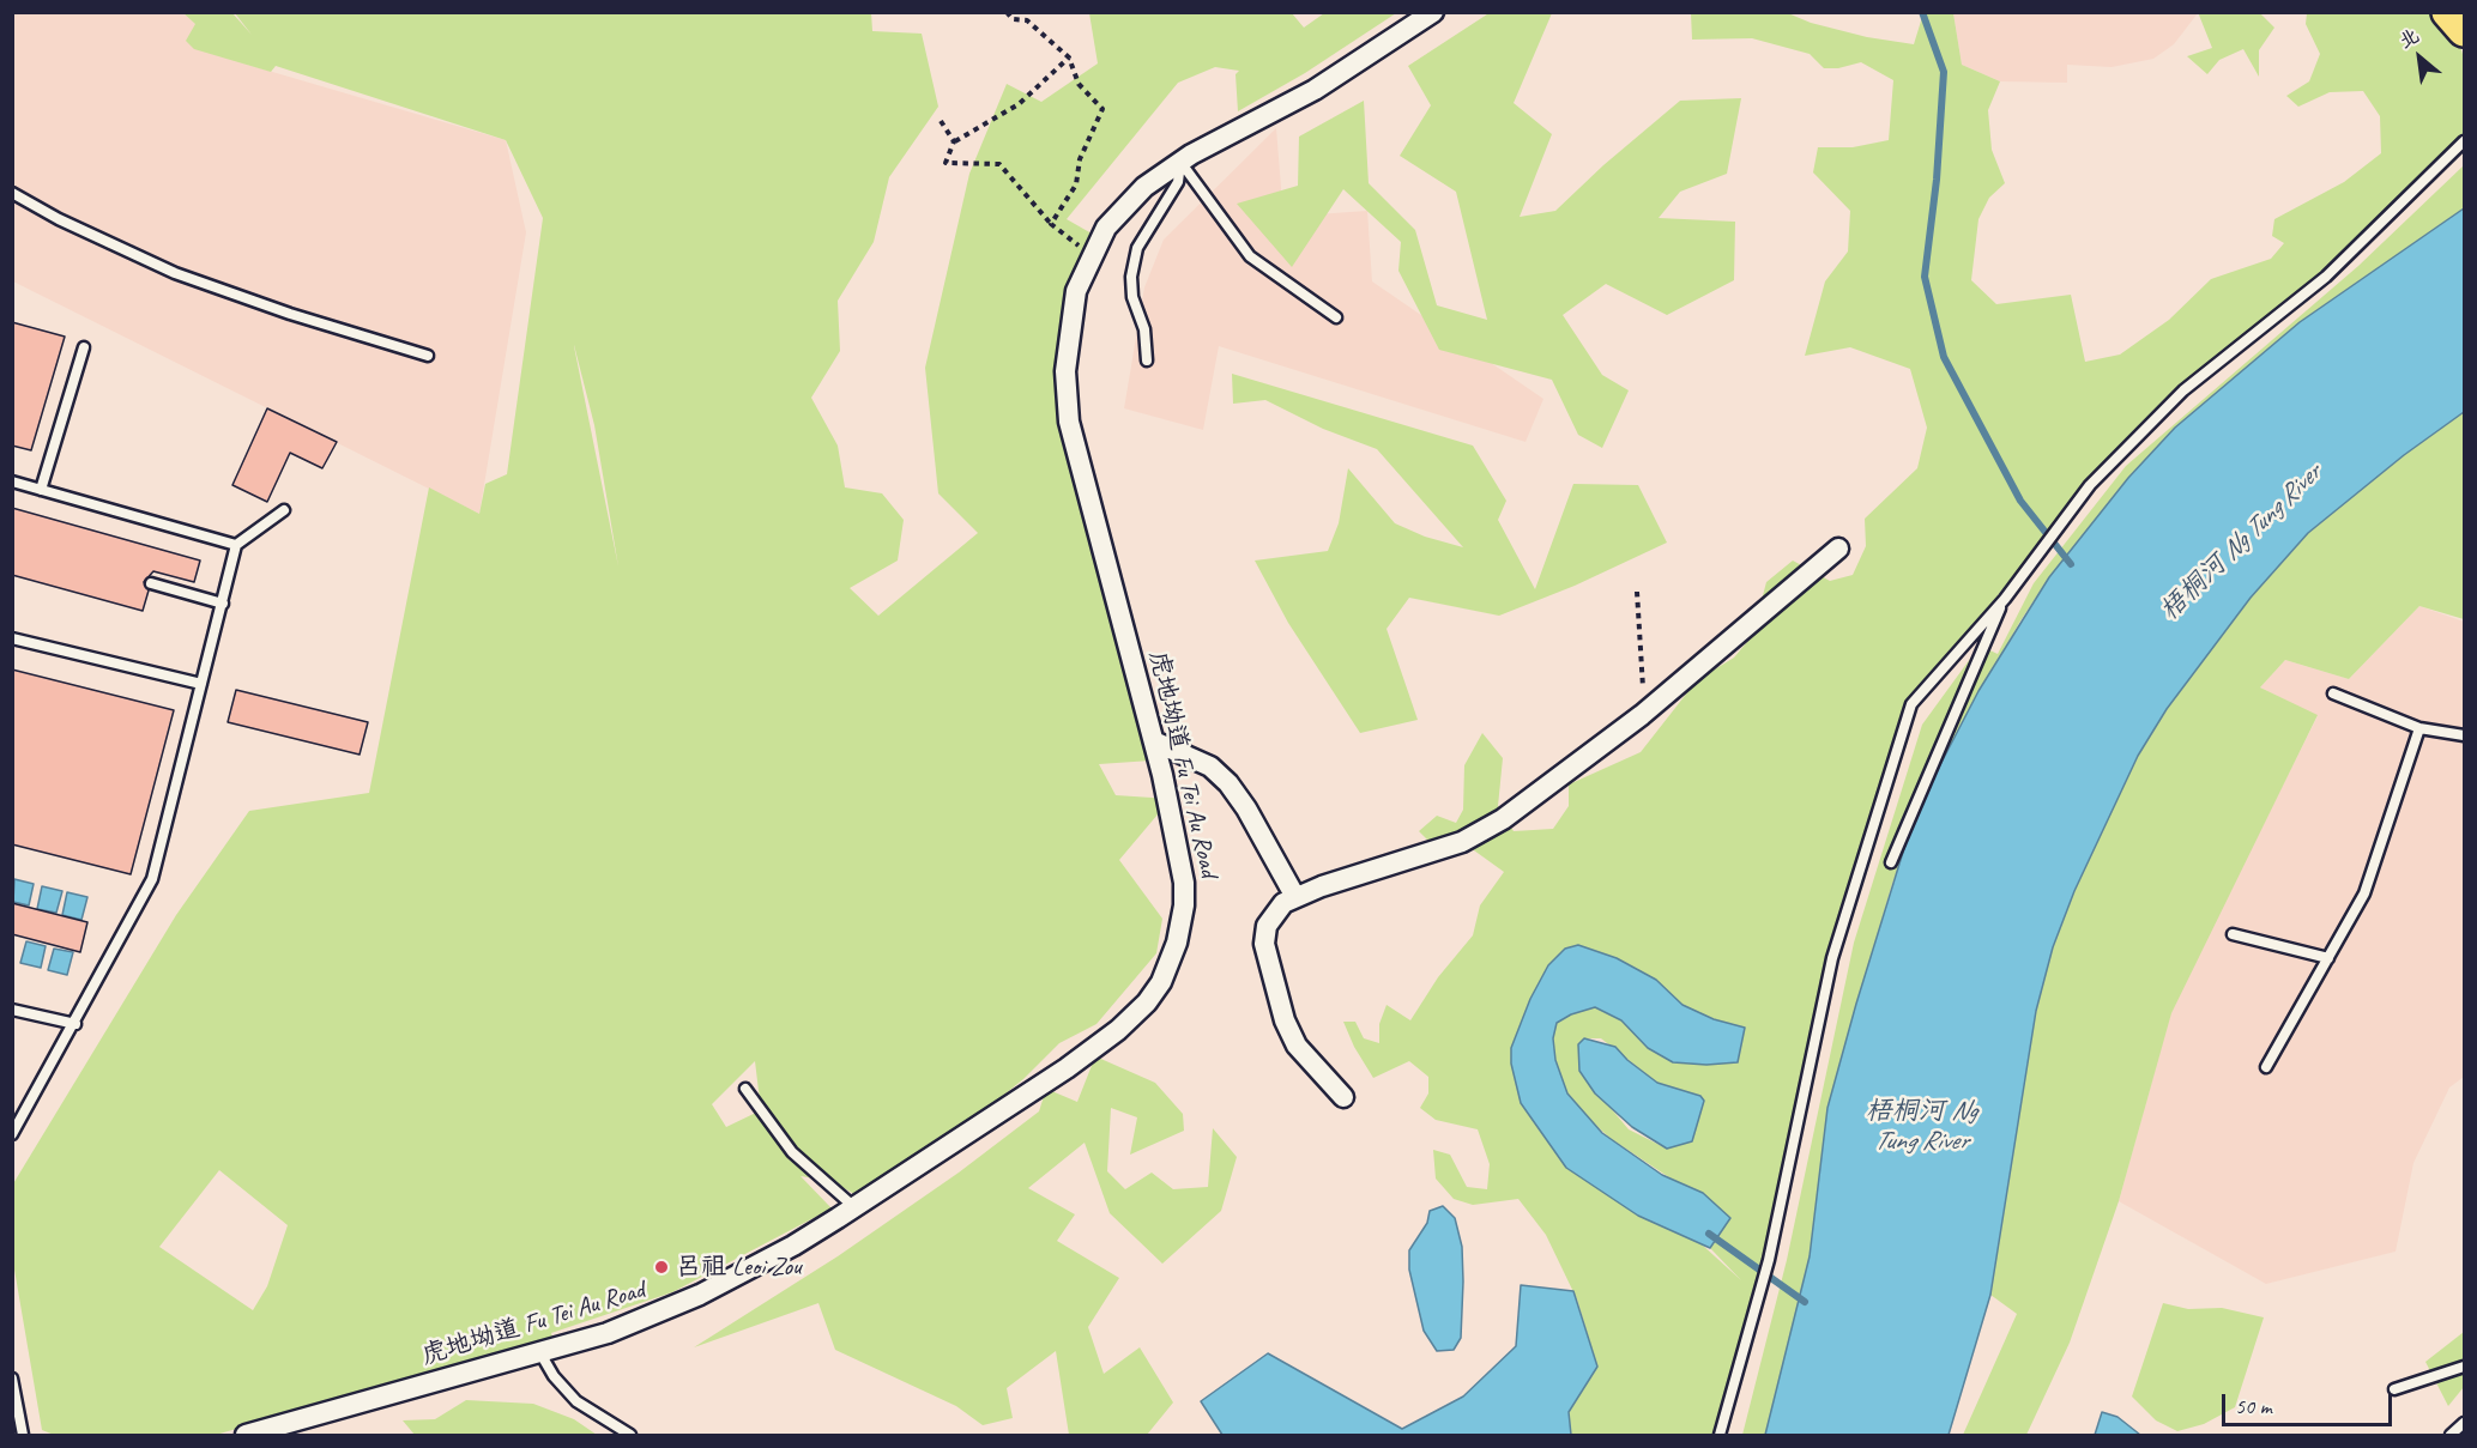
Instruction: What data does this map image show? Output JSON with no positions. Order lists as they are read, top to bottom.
{
  "streets": {
    "street": ["虎地坳道 Fu Tei Au Road"]
  },
  "water": ["梧桐河 Ng Tung River"],
  "places": ["呂祖 Leoi Zou"],
  "scale_bar": "50 m",
  "north": "top left"
}
